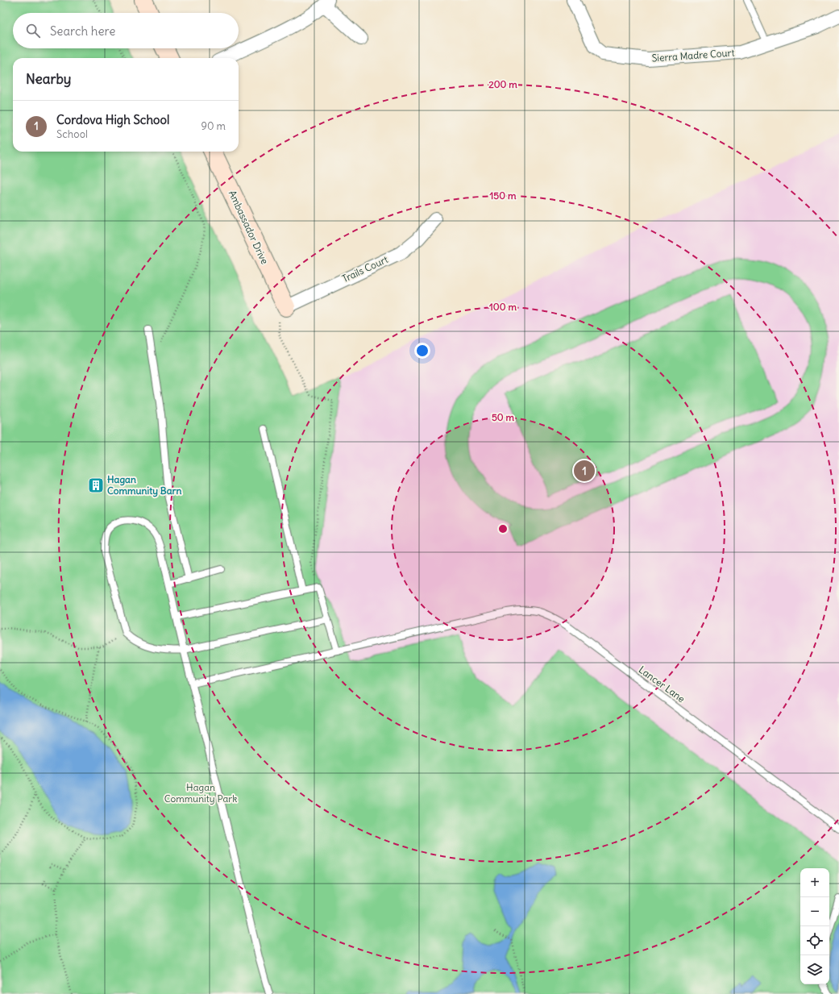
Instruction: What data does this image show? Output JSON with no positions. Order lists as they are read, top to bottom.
{
  "streets": {
    "street": ["Sierra Madre Court", "Ambassador Drive", "Trails Court"],
    "lane": ["Lancer Lane"]
  },
  "crossings": [
    ["Ambassador Drive", "Trails Court"]
  ],
  "parks": ["Hagan Community Park"],
  "places": {
    "building": ["Hagan Community Barn"]
  },
  "page": {
    "search": "Search here",
    "heading": "Nearby",
    "list": [
      {
        "mark": "1",
        "name": "Cordova High School",
        "note": "School",
        "value": "90 m"
      }
    ],
    "pins": "1",
    "map_buttons": ["+", "−"]
  },
  "rings": [
    "200 m",
    "150 m",
    "100 m",
    "50 m"
  ]
}
